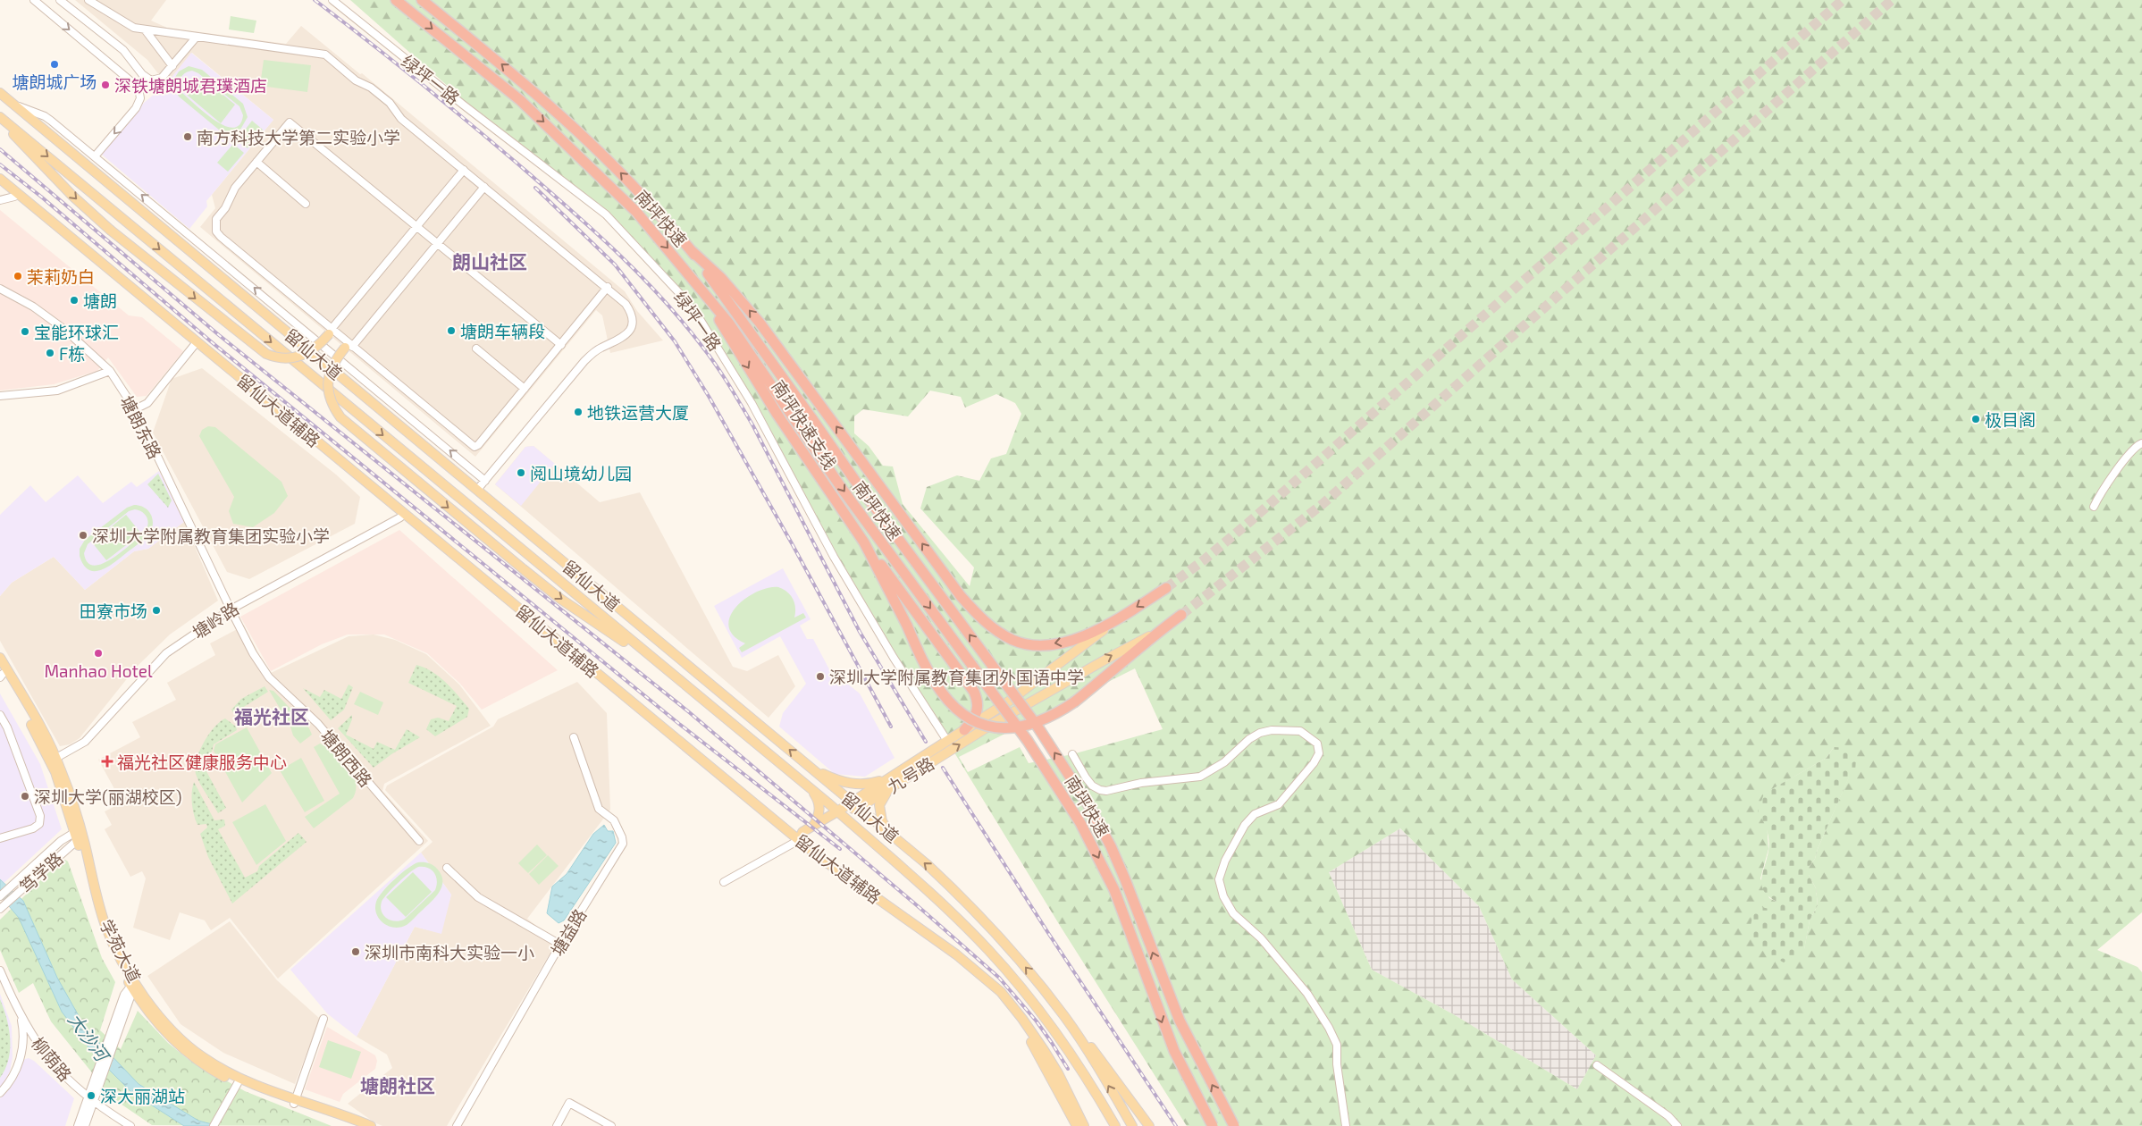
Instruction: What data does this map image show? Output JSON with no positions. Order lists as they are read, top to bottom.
{
  "streets": {
    "highway": ["南坪快速", "南坪快速支线"],
    "main road": [
      "留仙大道",
      "留仙大道辅路",
      "九号路",
      "学苑大道"
    ],
    "street": [
      "绿坪一路",
      "塘朗东路",
      "塘岭路",
      "塘朗西路",
      "笃学路",
      "塘益路",
      "柳荫路"
    ]
  },
  "crossings": [
    ["绿坪一路", "九号路"],
    ["南坪快速", "南坪快速支线"],
    ["留仙大道", "九号路"],
    ["留仙大道辅路", "塘岭路"],
    ["南坪快速支线", "九号路"],
    ["塘朗东路", "塘岭路"],
    ["塘朗东路", "塘朗西路"],
    ["塘岭路", "塘朗西路"],
    ["塘岭路", "学苑大道"],
    ["笃学路", "学苑大道"]
  ],
  "districts": ["朗山社区", "福光社区", "塘朗社区"],
  "water": ["大沙河"],
  "places": {
    "other": [
      "塘朗城广场",
      "深铁塘朗城君璞酒店",
      "南方科技大学第二实验小学",
      "茉莉奶白",
      "塘朗",
      "塘朗车辆段",
      "宝能环球汇",
      "F栋",
      "地铁运营大厦",
      "极目阁",
      "阅山境幼儿园",
      "深圳大学附属教育集团实验小学",
      "田寮市场",
      "Manhao Hotel",
      "深圳大学附属教育集团外国语中学",
      "深圳大学(丽湖校区)",
      "深圳市南科大实验一小",
      "深大丽湖站"
    ],
    "health": ["福光社区健康服务中心"]
  }
}
